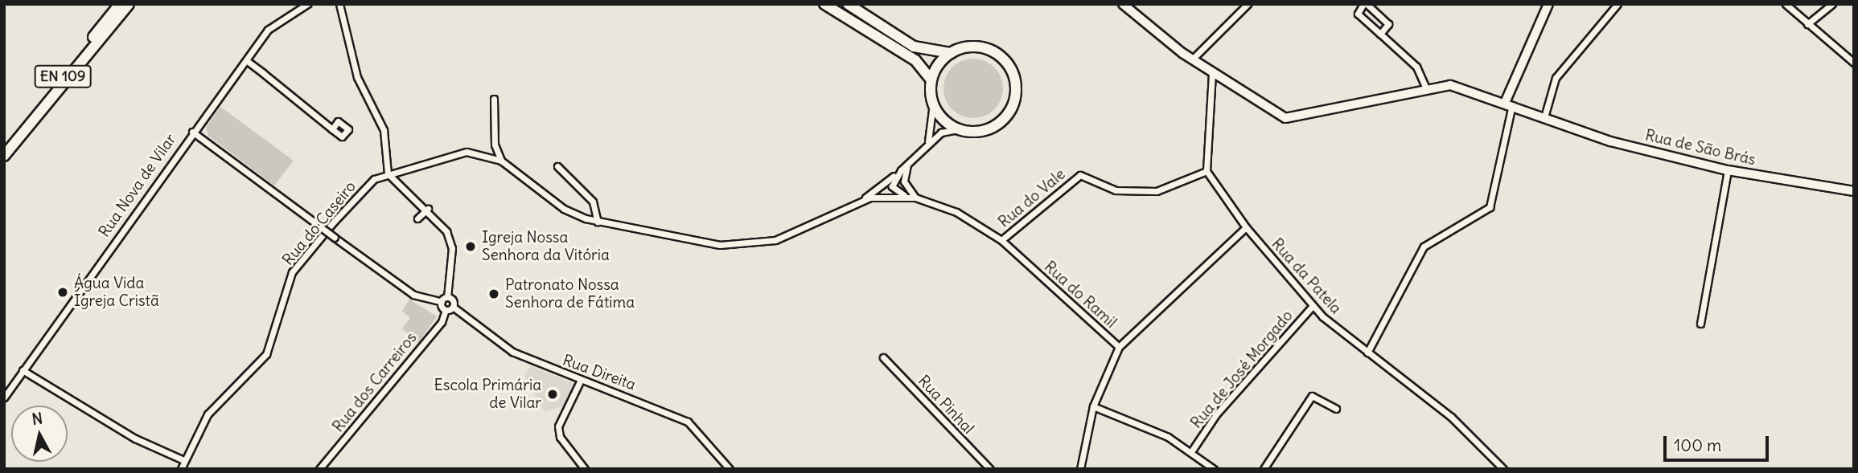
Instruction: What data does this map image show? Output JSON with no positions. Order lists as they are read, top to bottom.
{
  "streets": {
    "main road": ["EN 109"],
    "street": [
      "Rua de São Brás",
      "Rua Nova de Vilar",
      "Rua do Vale",
      "Rua do Caseiro",
      "Rua da Patela",
      "Rua do Ramil",
      "Rua de José Morgado",
      "Rua Direita",
      "Rua dos Carreiros",
      "Rua Pinhal"
    ]
  },
  "crossings": [
    ["Rua do Vale", "Rua da Patela"],
    ["Rua do Vale", "Rua do Ramil"],
    ["Rua da Patela", "Rua de José Morgado"]
  ],
  "places": [
    "Igreja Nossa Senhora da Vitória",
    "Água Vida Igreja Cristã",
    "Patronato Nossa Senhora de Fátima",
    "Escola Primária de Vilar"
  ],
  "scale_bar": "100 m",
  "north": "top"
}
